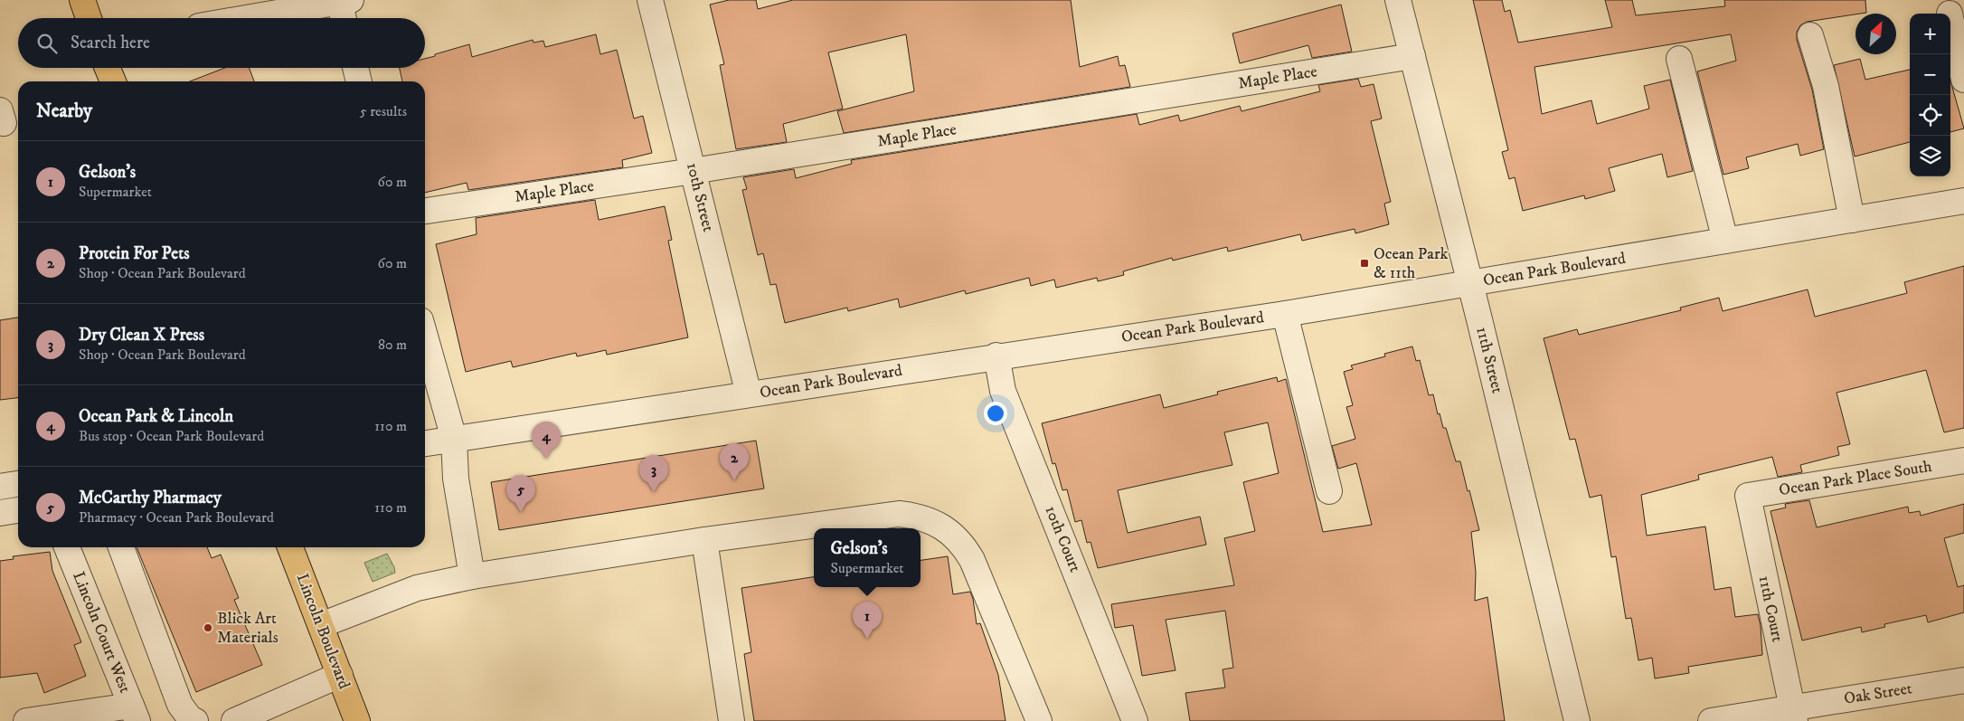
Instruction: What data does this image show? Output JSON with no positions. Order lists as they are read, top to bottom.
{
  "streets": {
    "highway": ["Lincoln Boulevard"],
    "street": [
      "Maple Place",
      "10th Street",
      "Ocean Park Boulevard",
      "11th Street",
      "Ocean Park Place South",
      "10th Court",
      "11th Court",
      "Lincoln Court West",
      "Oak Street"
    ]
  },
  "crossings": [
    ["Maple Place", "10th Street"],
    ["Maple Place", "11th Street"],
    ["10th Street", "Ocean Park Boulevard"],
    ["Ocean Park Boulevard", "11th Street"],
    ["Ocean Park Boulevard", "10th Court"],
    ["Ocean Park Place South", "11th Court"],
    ["11th Court", "Oak Street"]
  ],
  "places": {
    "transit": ["Ocean Park & 11th"],
    "other": ["Blick Art Materials"]
  },
  "north": "top right",
  "page": {
    "map_buttons": ["+", "−"],
    "search": "Search here",
    "heading": ["Nearby", "5 results"],
    "list": [
      {
        "mark": "1",
        "name": "Gelson's",
        "note": "Supermarket",
        "value": "60 m"
      },
      {
        "mark": "2",
        "name": "Protein For Pets",
        "note": "Shop · Ocean Park Boulevard",
        "value": "60 m"
      },
      {
        "mark": "3",
        "name": "Dry Clean X Press",
        "note": "Shop · Ocean Park Boulevard",
        "value": "80 m"
      },
      {
        "mark": "4",
        "name": "Ocean Park & Lincoln",
        "note": "Bus stop · Ocean Park Boulevard",
        "value": "110 m"
      },
      {
        "mark": "5",
        "name": "McCarthy Pharmacy",
        "note": "Pharmacy · Ocean Park Boulevard",
        "value": "110 m"
      }
    ],
    "pins": [
      "4",
      "2",
      "3",
      "5",
      "1"
    ],
    "popup": ["Gelson's", "Supermarket"]
  }
}
